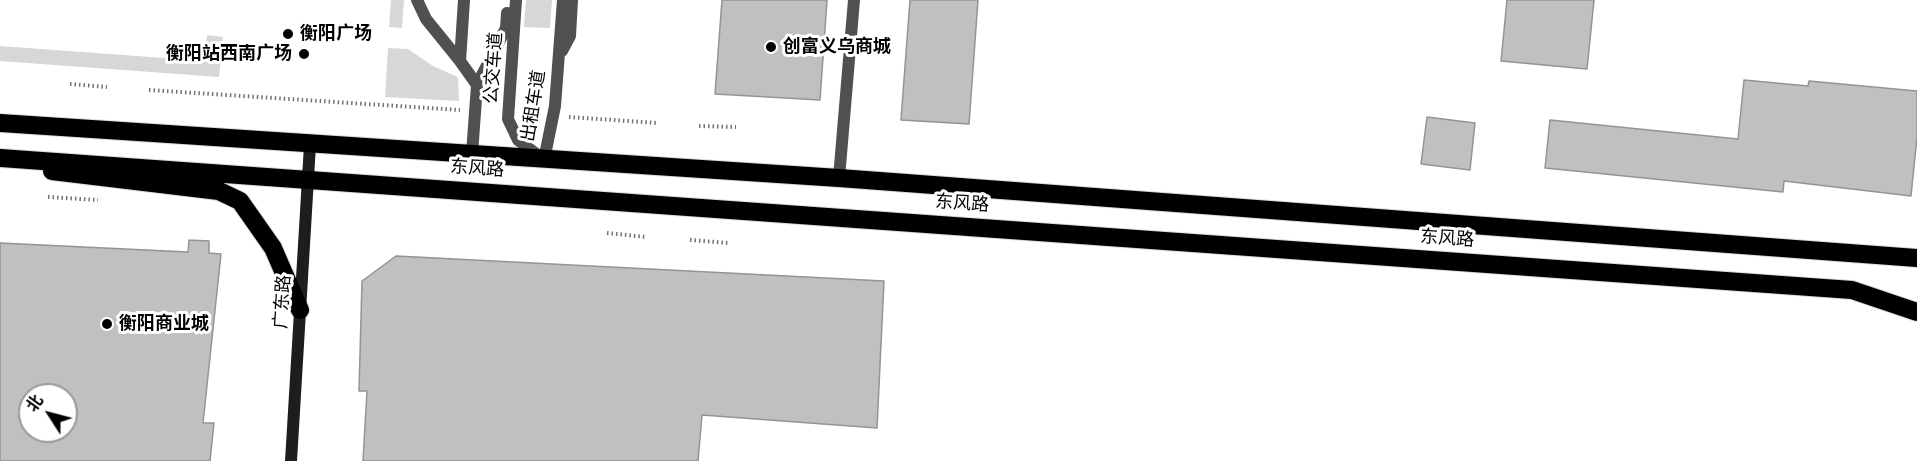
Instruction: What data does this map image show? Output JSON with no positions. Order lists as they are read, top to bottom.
{
  "streets": {
    "highway": ["东风路"],
    "main road": ["广东路"],
    "street": ["公交车道", "出租车道"]
  },
  "crossings": [
    ["公交车道", "出租车道"],
    ["公交车道", "东风路"],
    ["出租车道", "东风路"],
    ["东风路", "广东路"]
  ],
  "places": [
    "衡阳广场",
    "创富义乌商城",
    "衡阳站西南广场",
    "衡阳商业城"
  ],
  "north": "top left"
}
